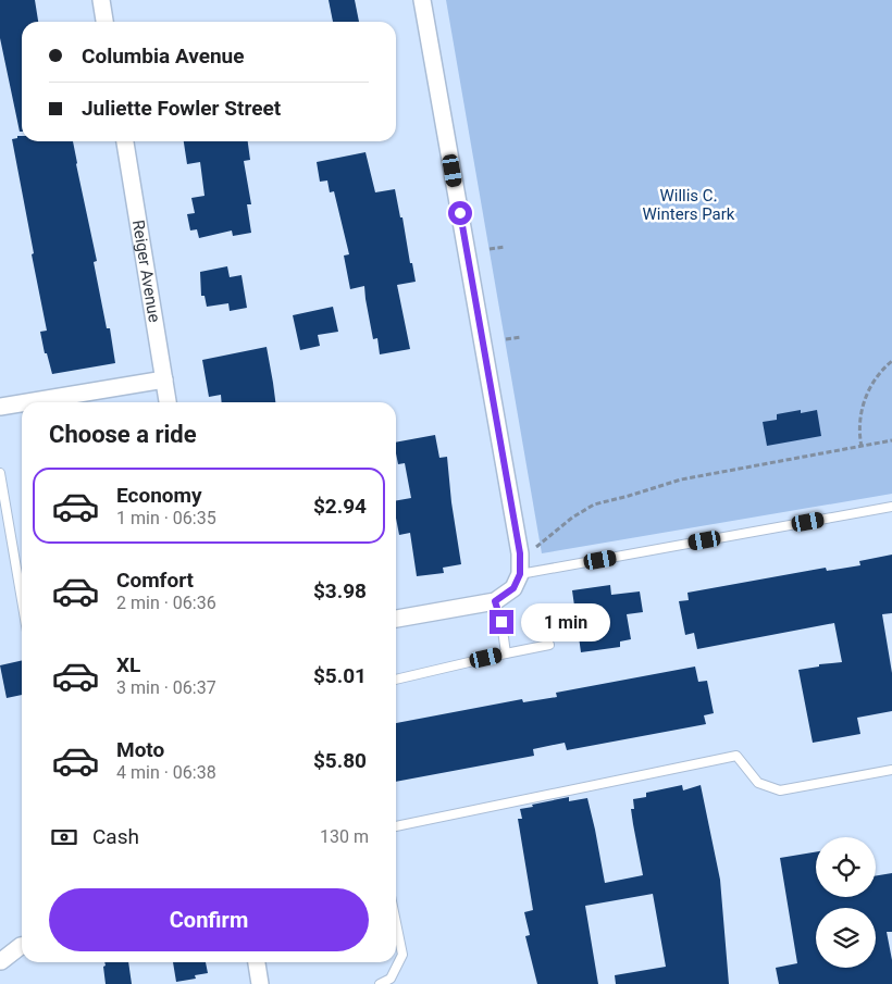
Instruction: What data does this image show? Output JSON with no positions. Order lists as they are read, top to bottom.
{
  "streets": {
    "street": ["Reiger Avenue"]
  },
  "parks": ["Willis C. Winters Park"],
  "page": {
    "banner": ["Columbia Avenue", "Juliette Fowler Street"],
    "heading": "Choose a ride",
    "list": [
      {
        "name": "Economy",
        "note": "1 min · 06:35",
        "value": "$2.94"
      },
      {
        "name": "Comfort",
        "note": "2 min · 06:36",
        "value": "$3.98"
      },
      {
        "name": "XL",
        "note": "3 min · 06:37",
        "value": "$5.01"
      },
      {
        "name": "Moto",
        "note": "4 min · 06:38",
        "value": "$5.80"
      }
    ],
    "bubble": "1 min",
    "pay": ["Cash", "130 m"],
    "buttons": "Confirm"
  }
}
